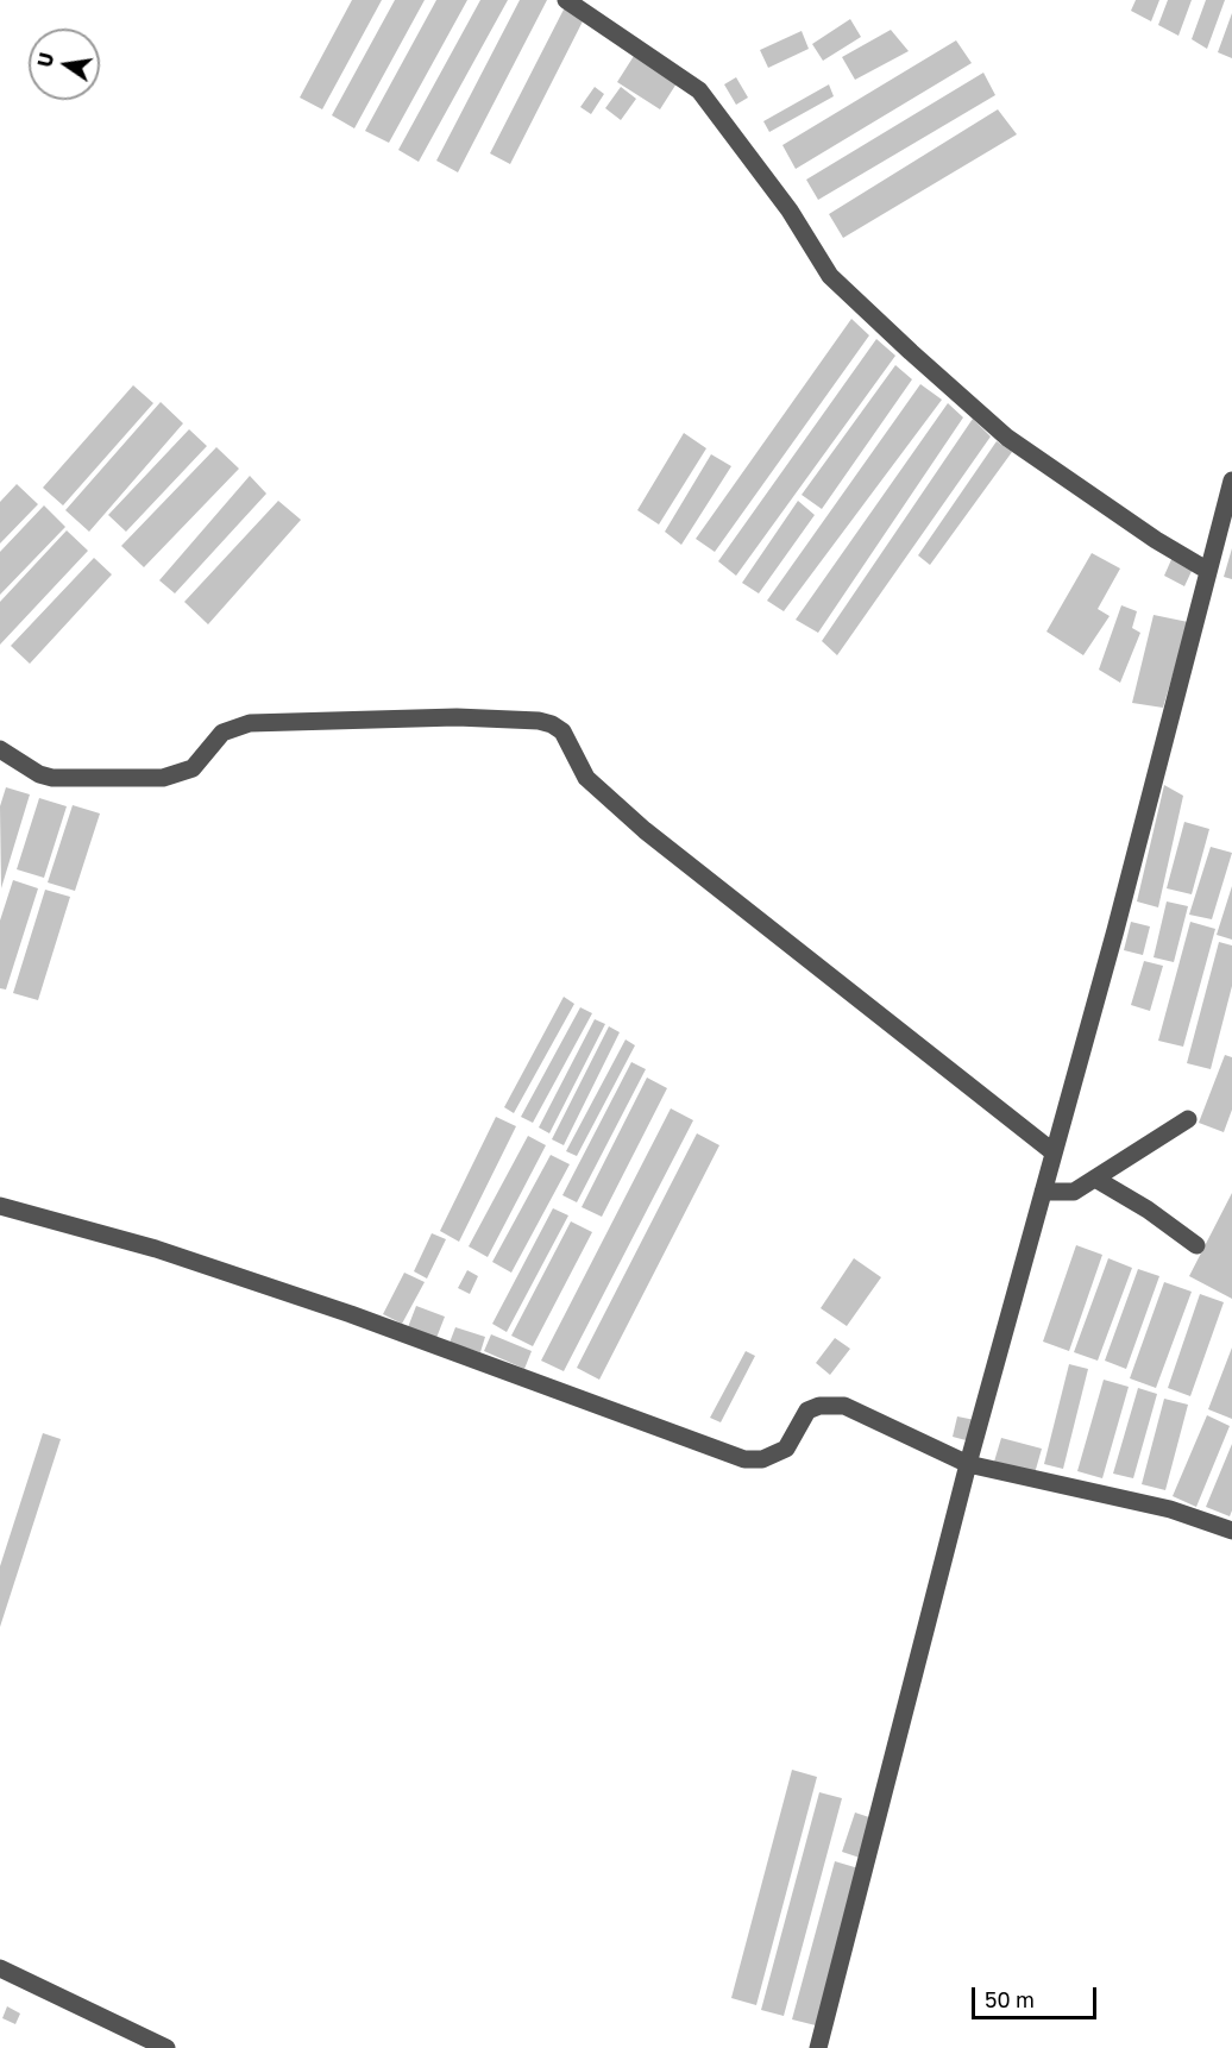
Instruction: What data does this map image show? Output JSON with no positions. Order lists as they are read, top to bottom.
{
  "scale_bar": "50 m",
  "north": "left"
}
